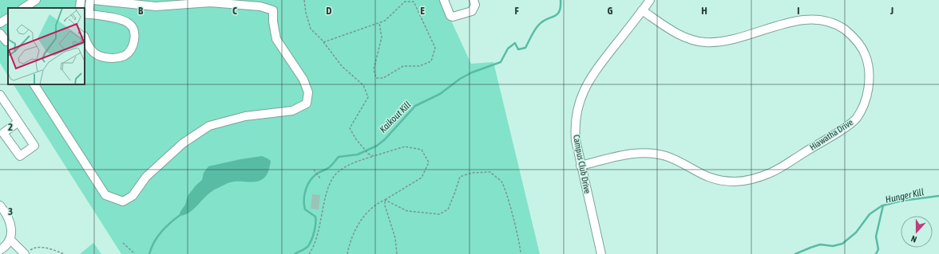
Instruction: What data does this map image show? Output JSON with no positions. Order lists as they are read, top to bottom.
{
  "streets": {
    "street": ["Hiawatha Drive", "Campus Club Drive"]
  },
  "crossings": [
    ["Hiawatha Drive", "Campus Club Drive"]
  ],
  "water": ["Kaikout Kill", "Hunger Kill"],
  "north": "bottom",
  "grid": {
    "columns": [
      "B",
      "C",
      "D",
      "E",
      "F",
      "G",
      "H",
      "I",
      "J"
    ],
    "rows": ["2", "3"]
  }
}
